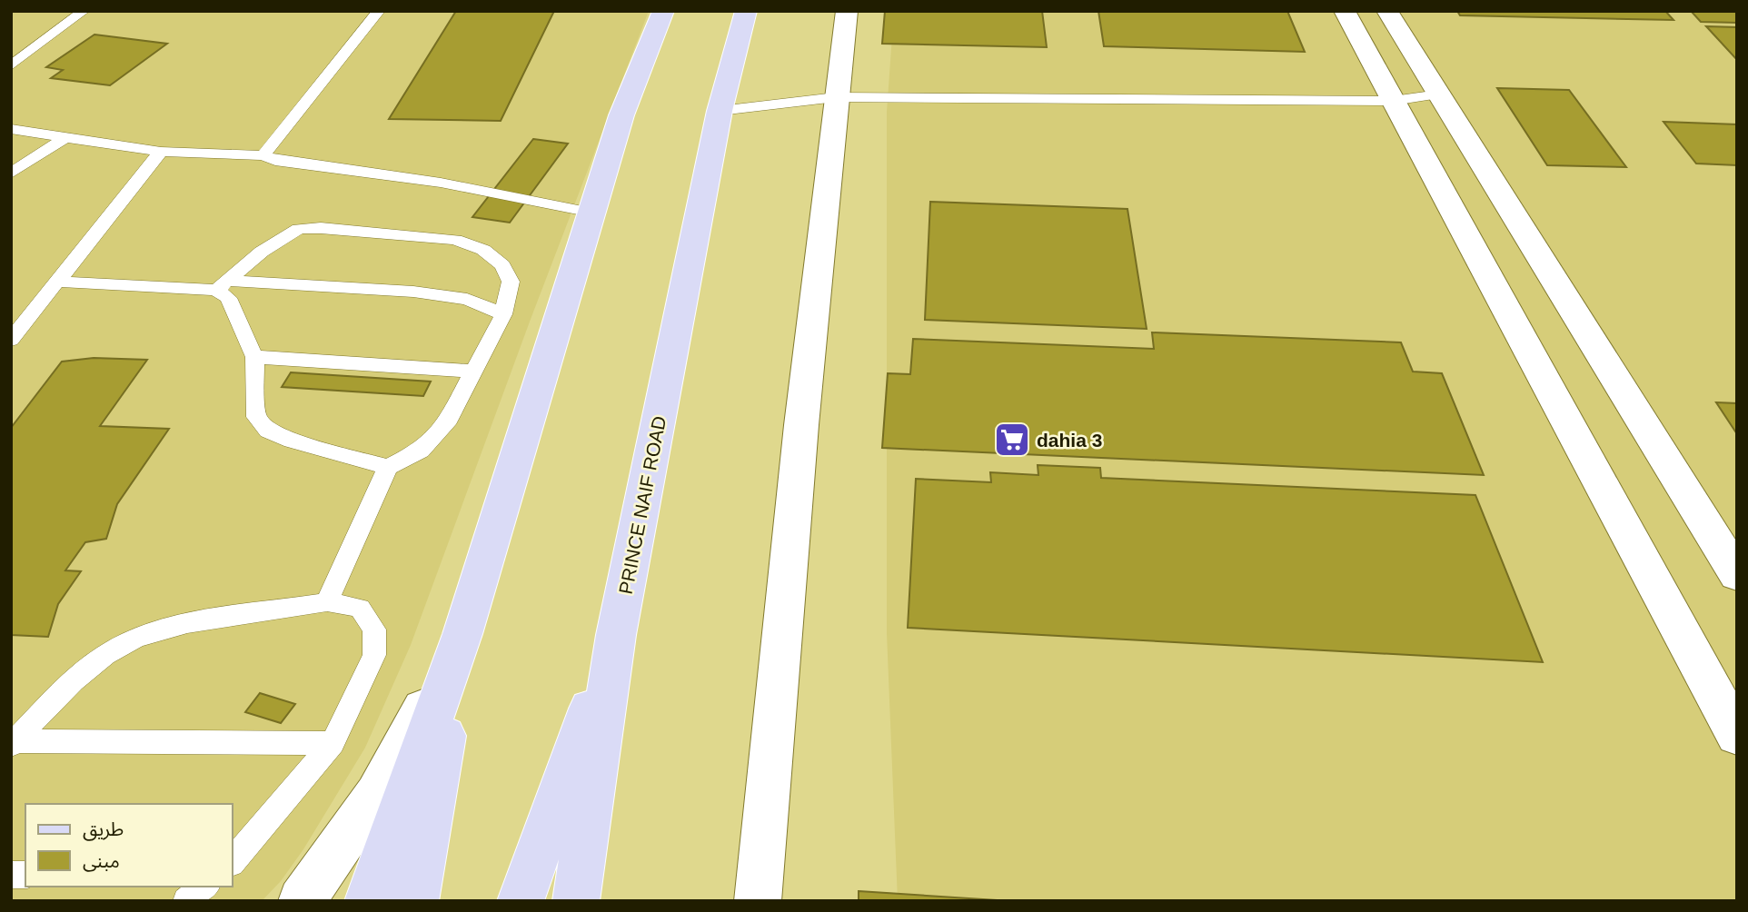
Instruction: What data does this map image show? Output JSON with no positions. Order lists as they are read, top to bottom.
{
  "streets": {
    "main road": ["PRINCE NAIF ROAD"]
  },
  "places": {
    "supermarket": ["dahia 3"]
  },
  "legend": ["طريق", "مبنى"]
}
